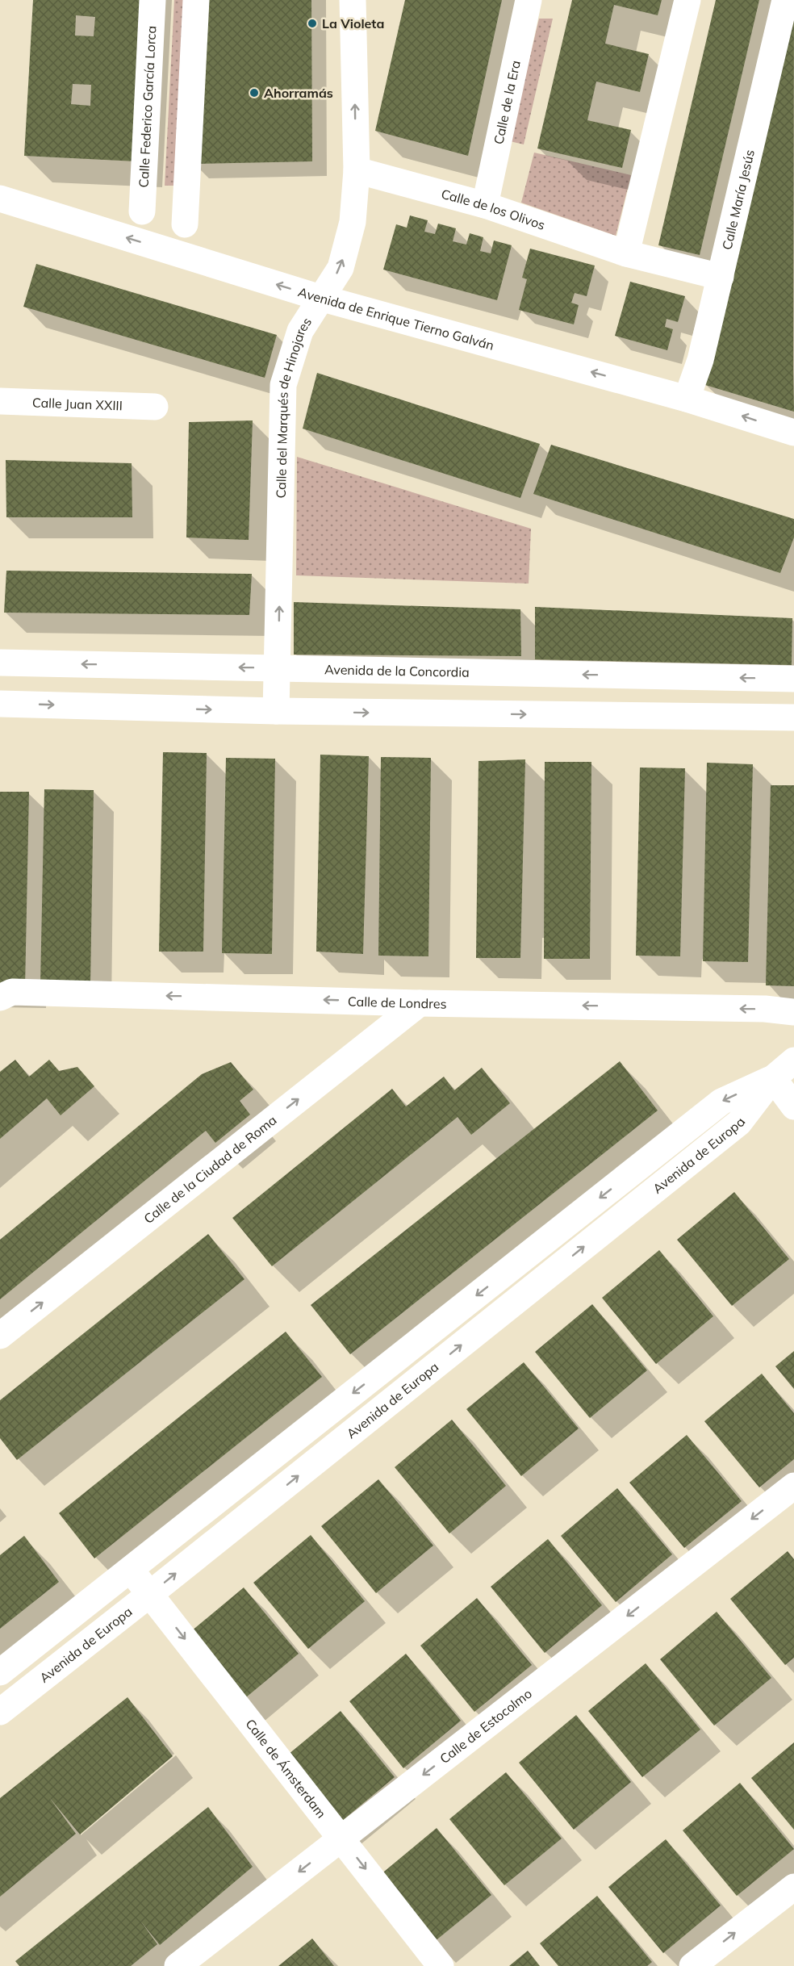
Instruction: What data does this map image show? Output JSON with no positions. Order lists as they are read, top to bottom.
{
  "streets": {
    "street": [
      "Calle de la Era",
      "Calle Federico García Lorca",
      "Calle María Jesús",
      "Calle de los Olivos",
      "Avenida de Enrique Tierno Galván",
      "Calle Juan XXIII",
      "Calle del Marqués de Hinojares",
      "Avenida de la Concordia",
      "Calle de Londres",
      "Avenida de Europa",
      "Calle de la Ciudad de Roma",
      "Calle de Estocolmo",
      "Calle de Ámsterdam"
    ]
  },
  "crossings": [
    ["Calle de la Era", "Calle de los Olivos"],
    ["Calle María Jesús", "Calle de los Olivos"],
    ["Calle María Jesús", "Avenida de Enrique Tierno Galván"],
    ["Calle de los Olivos", "Calle del Marqués de Hinojares"],
    ["Avenida de Enrique Tierno Galván", "Calle del Marqués de Hinojares"],
    ["Calle del Marqués de Hinojares", "Avenida de la Concordia"],
    ["Calle de Londres", "Calle de la Ciudad de Roma"],
    ["Avenida de Europa", "Calle de Ámsterdam"],
    ["Calle de Estocolmo", "Calle de Ámsterdam"]
  ],
  "one_way": [
    "Avenida de Enrique Tierno Galván",
    "Calle de Londres",
    "Calle de la Ciudad de Roma",
    "Calle de Estocolmo",
    "Calle de Ámsterdam"
  ],
  "places": ["La Violeta", "Ahorramás"]
}
